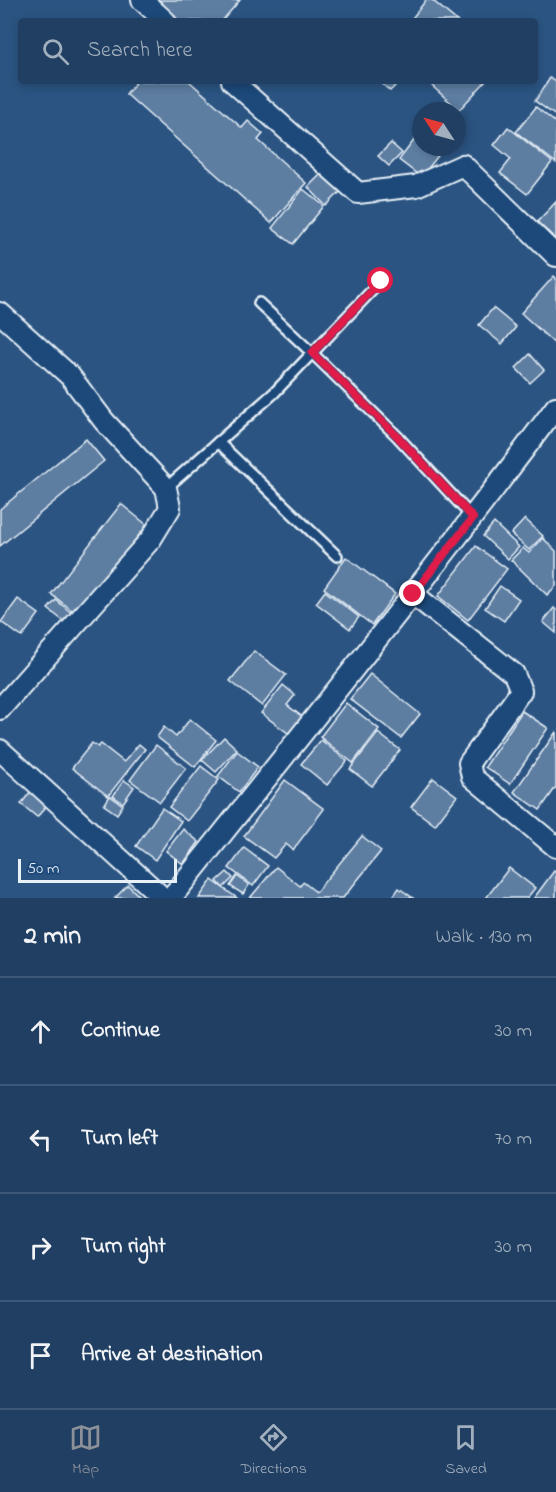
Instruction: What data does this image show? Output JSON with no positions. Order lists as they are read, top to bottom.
{
  "scale_bar": "50 m",
  "north": "top left",
  "page": {
    "search": "Search here",
    "scale": "50 m",
    "heading": ["2 min", "Walk · 130 m"],
    "list": [
      ["Continue", "30 m"],
      ["Turn left", "70 m"],
      ["Turn right", "30 m"],
      "Arrive at destination"
    ],
    "nav": ["Map", "Directions", "Saved"]
  }
}
